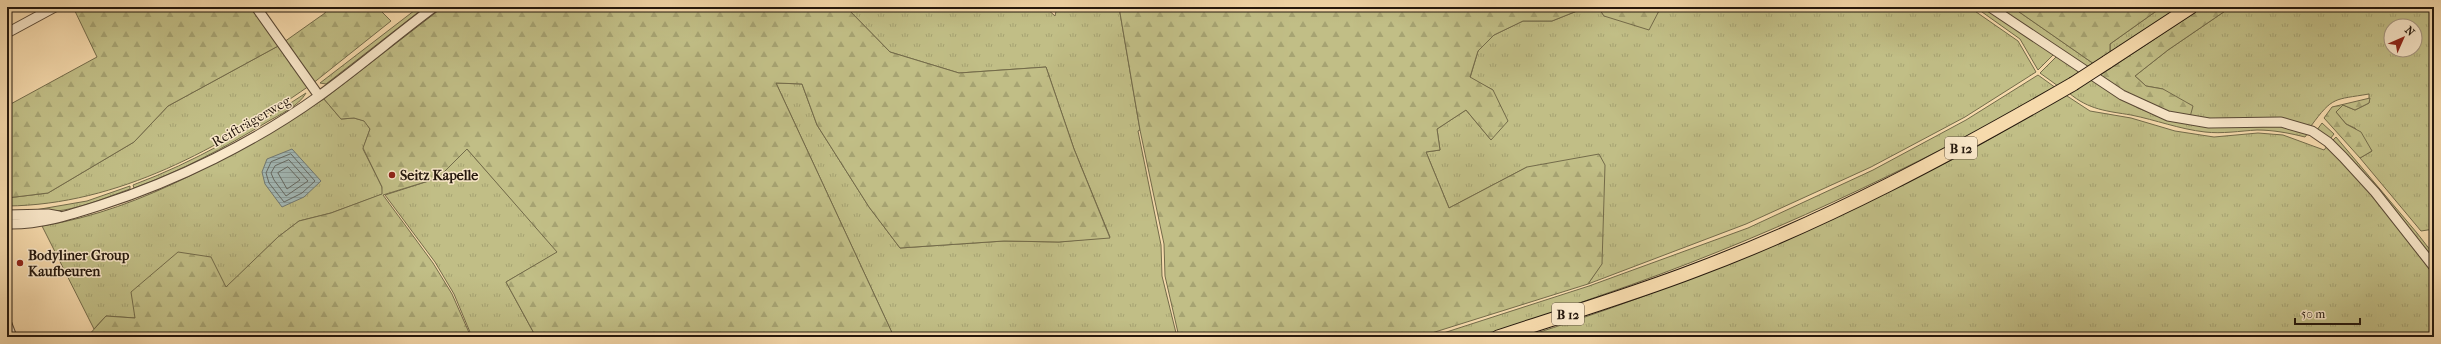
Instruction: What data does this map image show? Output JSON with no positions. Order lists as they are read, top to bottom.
{
  "streets": {
    "highway": ["B 12"],
    "street": ["Reifträgerweg"]
  },
  "places": ["Seitz Kapelle", "Bodyliner Group Kaufbeuren"],
  "scale_bar": "50 m",
  "north": "top right"
}
